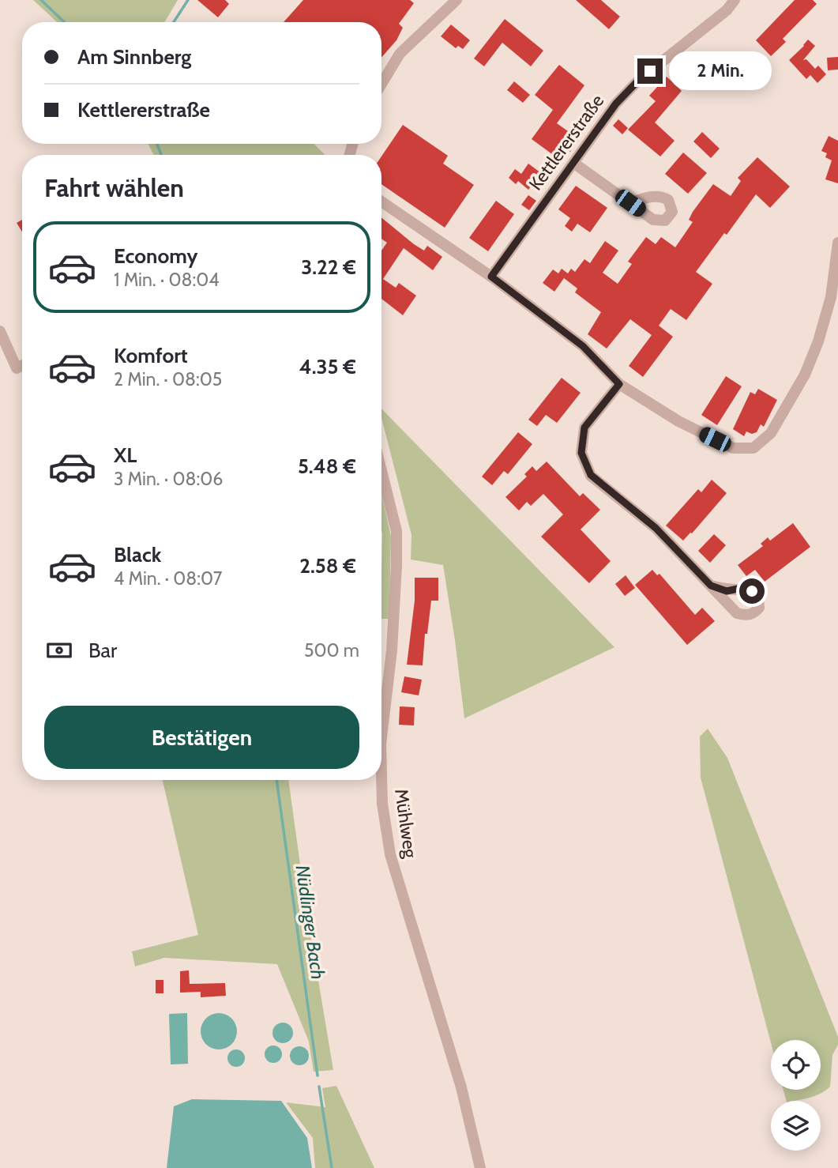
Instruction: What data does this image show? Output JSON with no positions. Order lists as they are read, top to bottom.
{
  "streets": {
    "street": ["Kettlererstraße", "Mühlweg"]
  },
  "water": ["Nüdlinger Bach"],
  "page": {
    "banner": ["Am Sinnberg", "Kettlererstraße"],
    "bubble": "2 Min.",
    "heading": "Fahrt wählen",
    "list": [
      {
        "name": "Economy",
        "note": "1 Min. · 08:04",
        "value": "3.22 €"
      },
      {
        "name": "Komfort",
        "note": "2 Min. · 08:05",
        "value": "4.35 €"
      },
      {
        "name": "XL",
        "note": "3 Min. · 08:06",
        "value": "5.48 €"
      },
      {
        "name": "Black",
        "note": "4 Min. · 08:07",
        "value": "2.58 €"
      }
    ],
    "pay": ["Bar", "500 m"],
    "buttons": "Bestätigen"
  }
}
